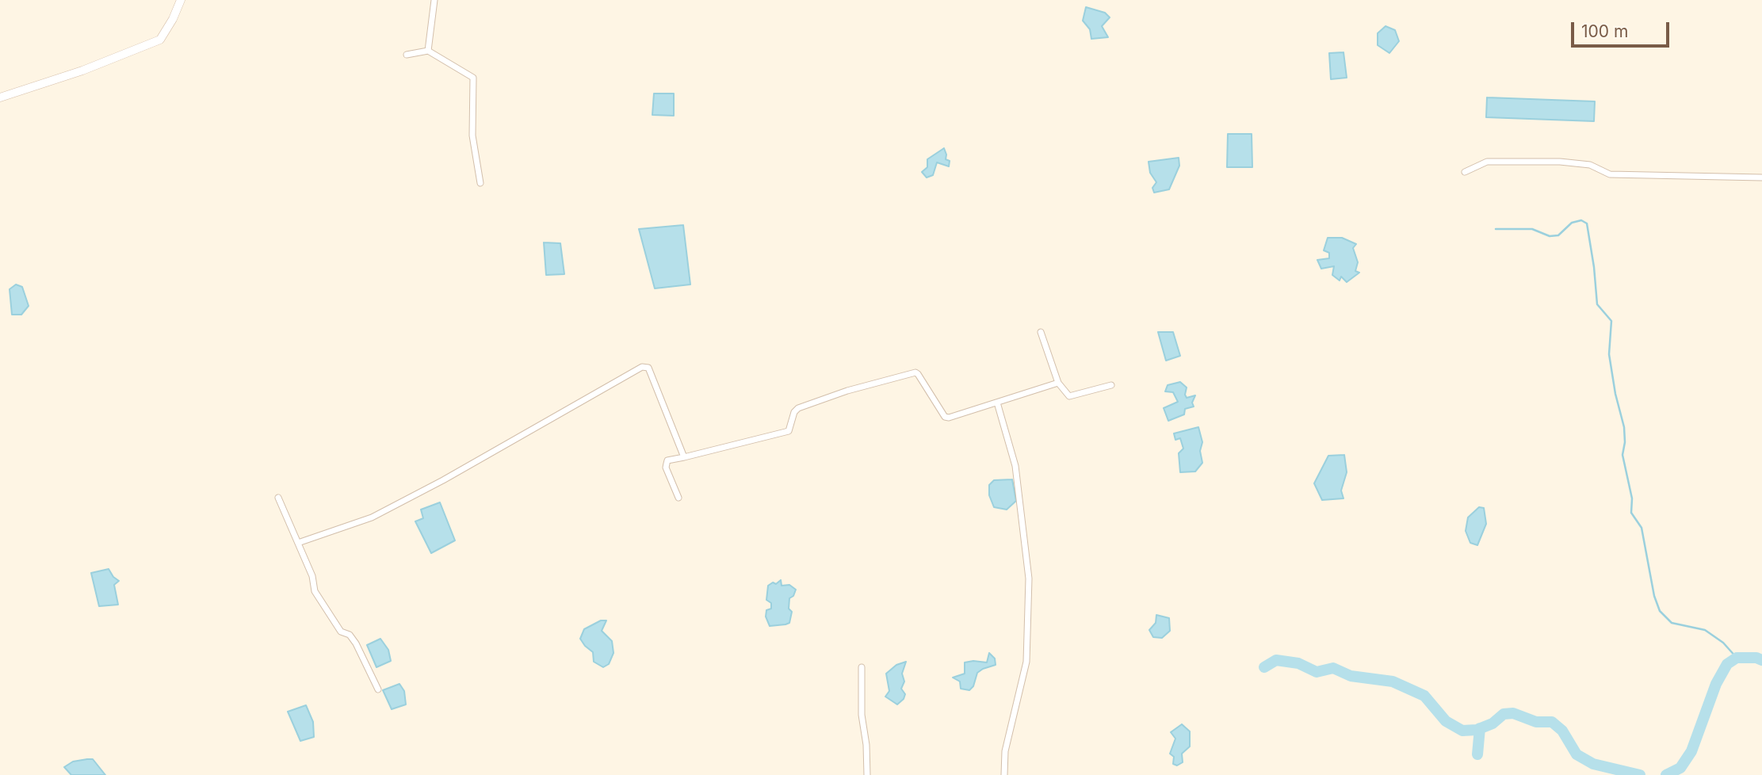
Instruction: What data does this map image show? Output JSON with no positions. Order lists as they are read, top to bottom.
{
  "scale_bar": "100 m"
}
